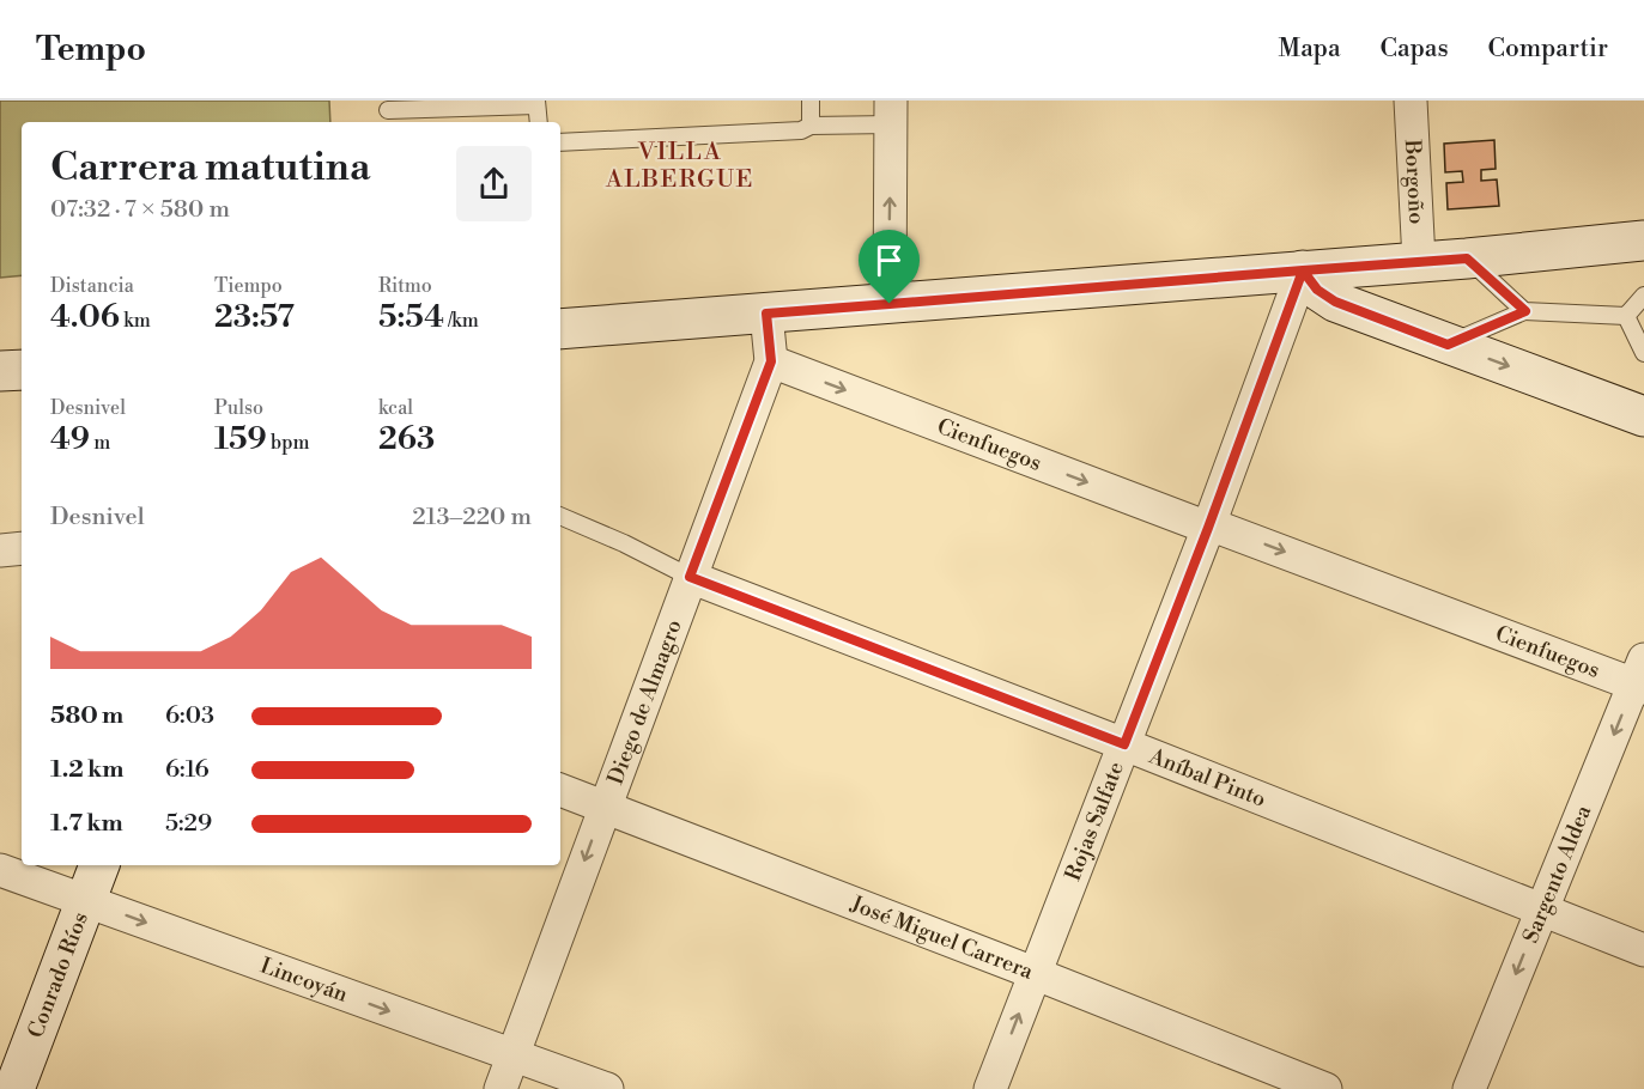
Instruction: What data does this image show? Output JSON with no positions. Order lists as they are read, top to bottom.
{
  "streets": {
    "main road": ["Conrado Ríos"],
    "street": [
      "Borgoño",
      "Cienfuegos",
      "Diego de Almagro",
      "Aníbal Pinto",
      "Rojas Salfate",
      "Sargento Aldea",
      "José Miguel Carrera",
      "Lincoyán"
    ]
  },
  "crossings": [
    ["Cienfuegos", "Diego de Almagro"],
    ["Cienfuegos", "Rojas Salfate"],
    ["Cienfuegos", "Sargento Aldea"],
    ["Diego de Almagro", "Aníbal Pinto"],
    ["Diego de Almagro", "José Miguel Carrera"],
    ["Diego de Almagro", "Lincoyán"],
    ["Aníbal Pinto", "Rojas Salfate"],
    ["Aníbal Pinto", "Sargento Aldea"],
    ["Rojas Salfate", "José Miguel Carrera"],
    ["Conrado Ríos", "Lincoyán"]
  ],
  "one_way": ["Cienfuegos", "Sargento Aldea", "Lincoyán"],
  "districts": ["VILLA ALBERGUE"],
  "page": {
    "header": "Tempo",
    "nav": ["Mapa", "Capas", "Compartir"],
    "heading": ["Carrera matutina", "07:32 · 7 × 580 m"],
    "stats": [
      ["Distancia", "4.06 km"],
      ["Tiempo", "23:57"],
      ["Ritmo", "5:54 /km"],
      ["Desnivel", "49 m"],
      ["Pulso", "159 bpm"],
      ["kcal", "263"]
    ],
    "chart": ["Desnivel", "213–220 m"],
    "list": [
      {
        "name": "580 m",
        "note": "6:03"
      },
      {
        "name": "1.2 km",
        "note": "6:16"
      },
      {
        "name": "1.7 km",
        "note": "5:29"
      }
    ]
  }
}
